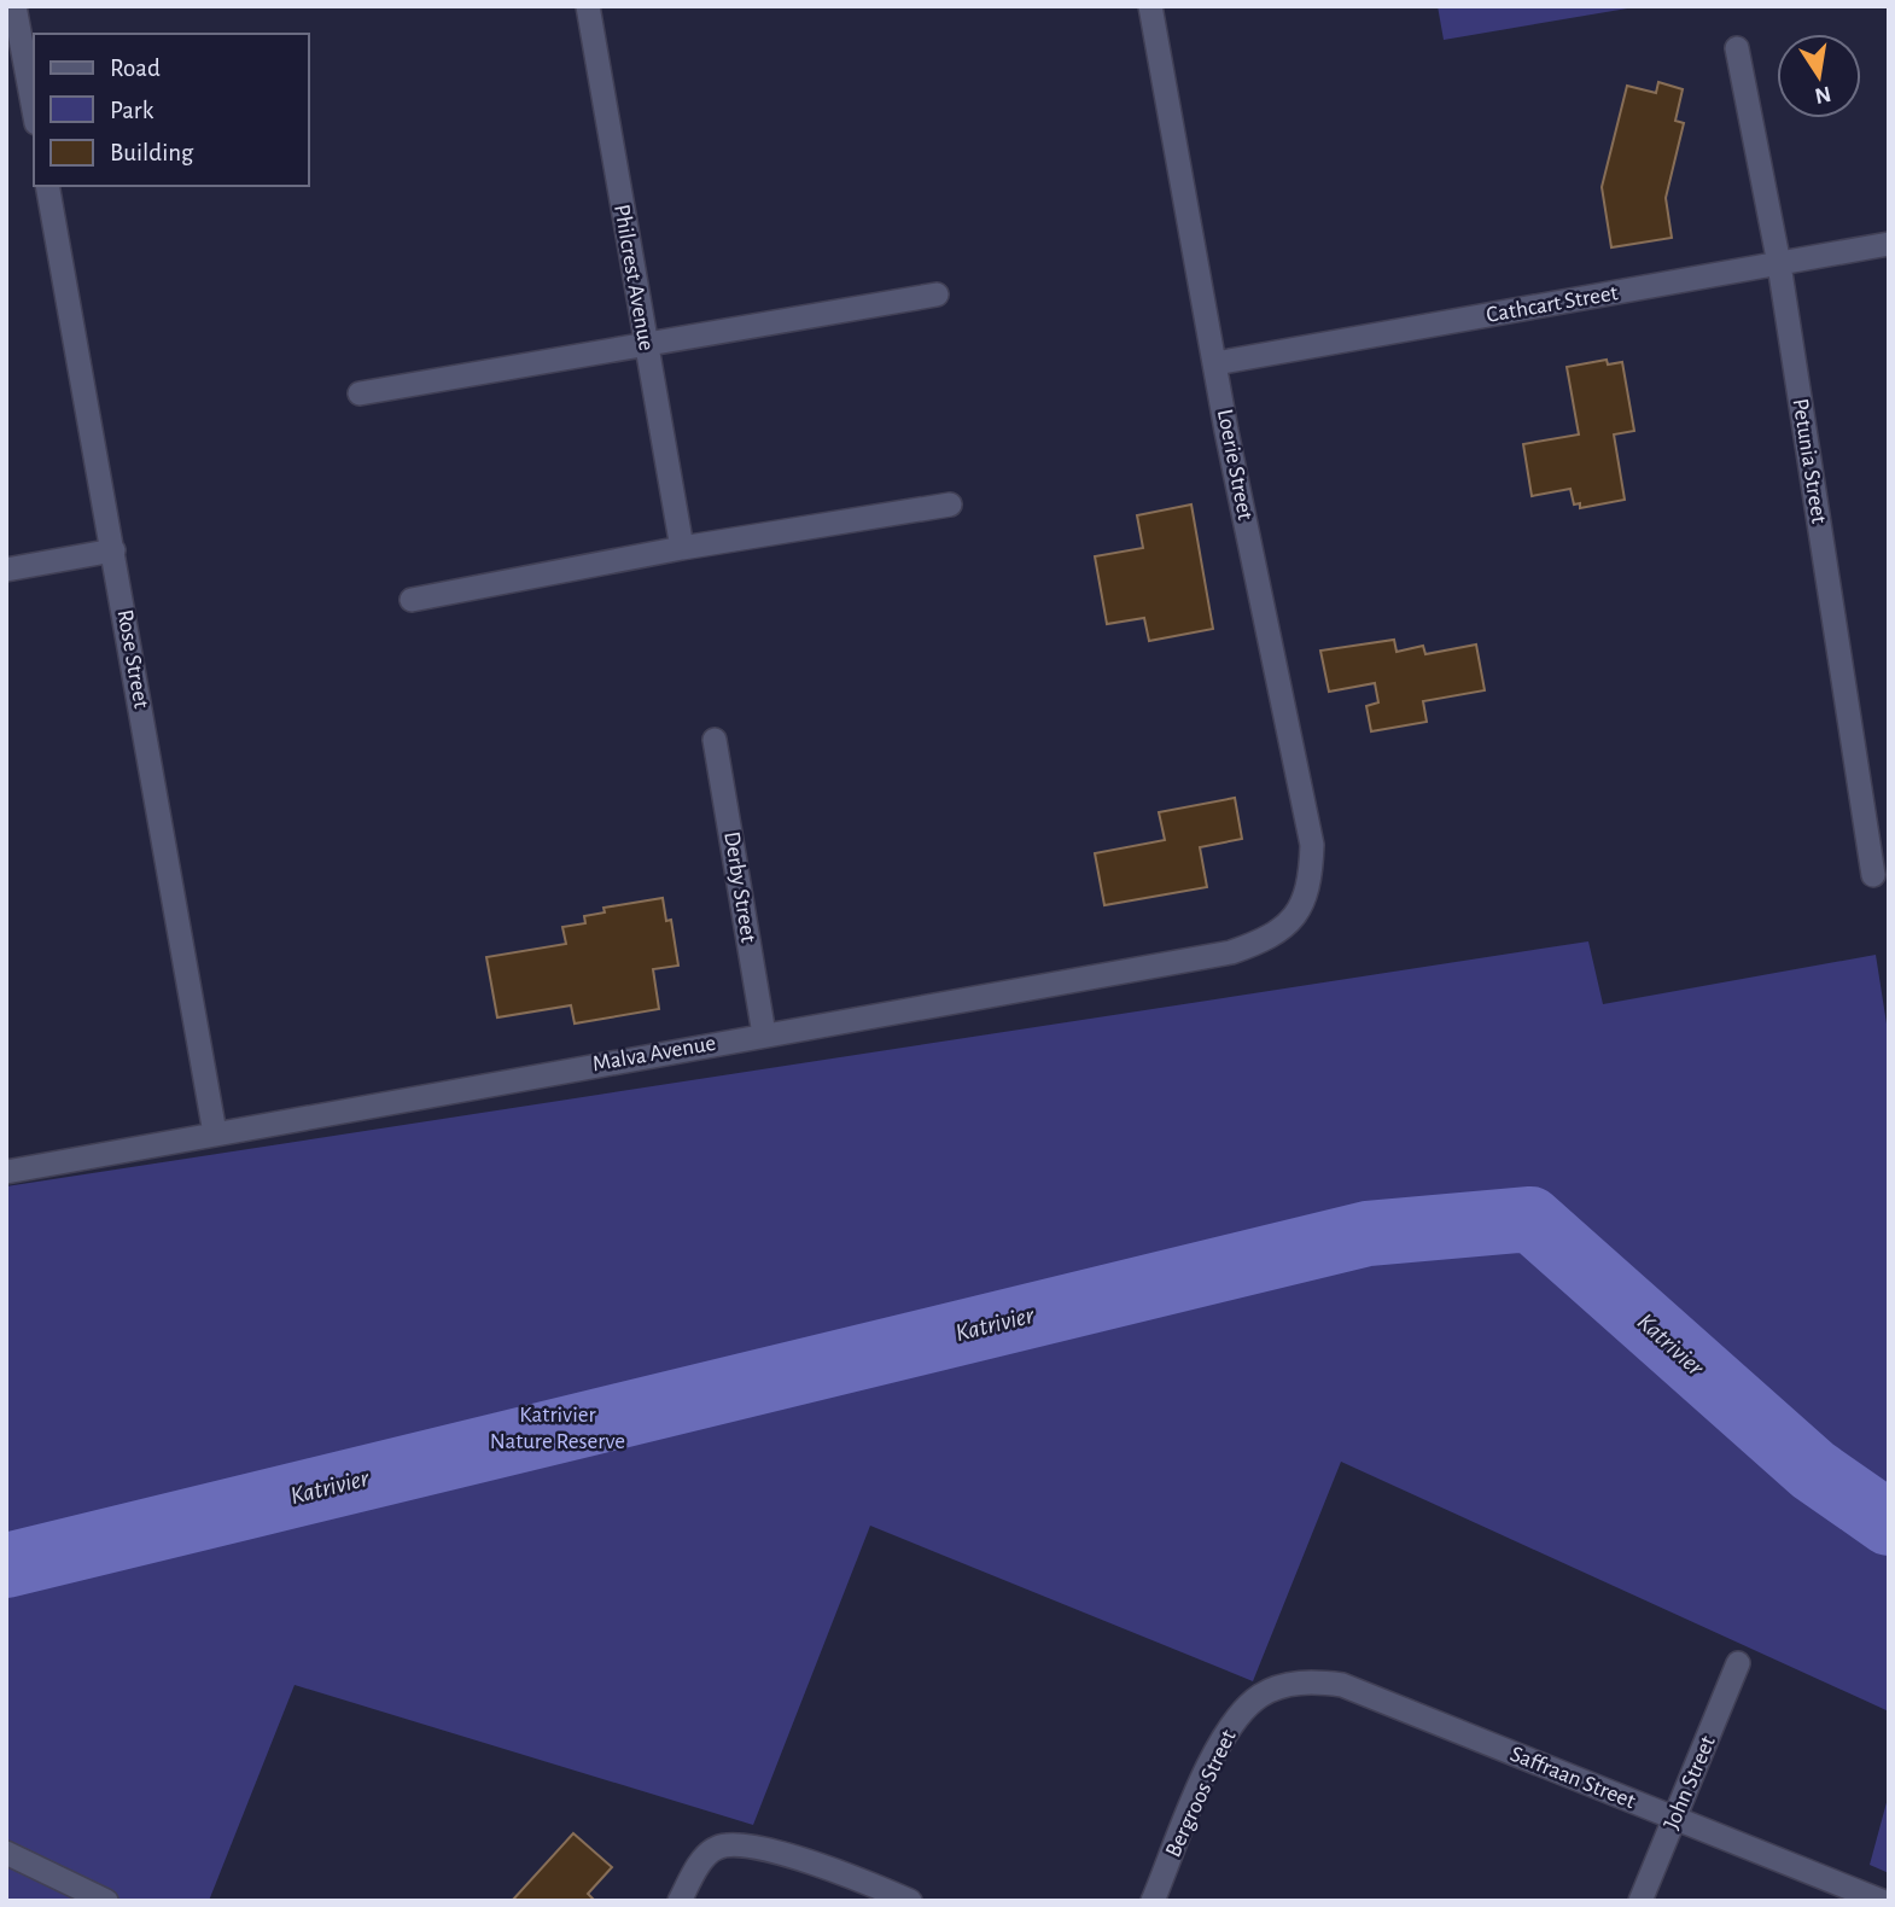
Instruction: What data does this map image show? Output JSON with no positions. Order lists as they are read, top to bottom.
{
  "streets": {
    "street": [
      "Philcrest Avenue",
      "Cathcart Street",
      "Petunia Street",
      "Loerie Street",
      "Rose Street",
      "Derby Street",
      "Malva Avenue",
      "Saffraan Street",
      "John Street",
      "Bergroos Street"
    ]
  },
  "crossings": [
    ["Cathcart Street", "Petunia Street"],
    ["Cathcart Street", "Loerie Street"],
    ["Loerie Street", "Malva Avenue"],
    ["Rose Street", "Malva Avenue"],
    ["Derby Street", "Malva Avenue"],
    ["Saffraan Street", "John Street"],
    ["Saffraan Street", "Bergroos Street"]
  ],
  "water": ["Katrivier"],
  "parks": ["Katrivier Nature Reserve"],
  "legend": ["Road", "Park", "Building"],
  "north": "bottom"
}
